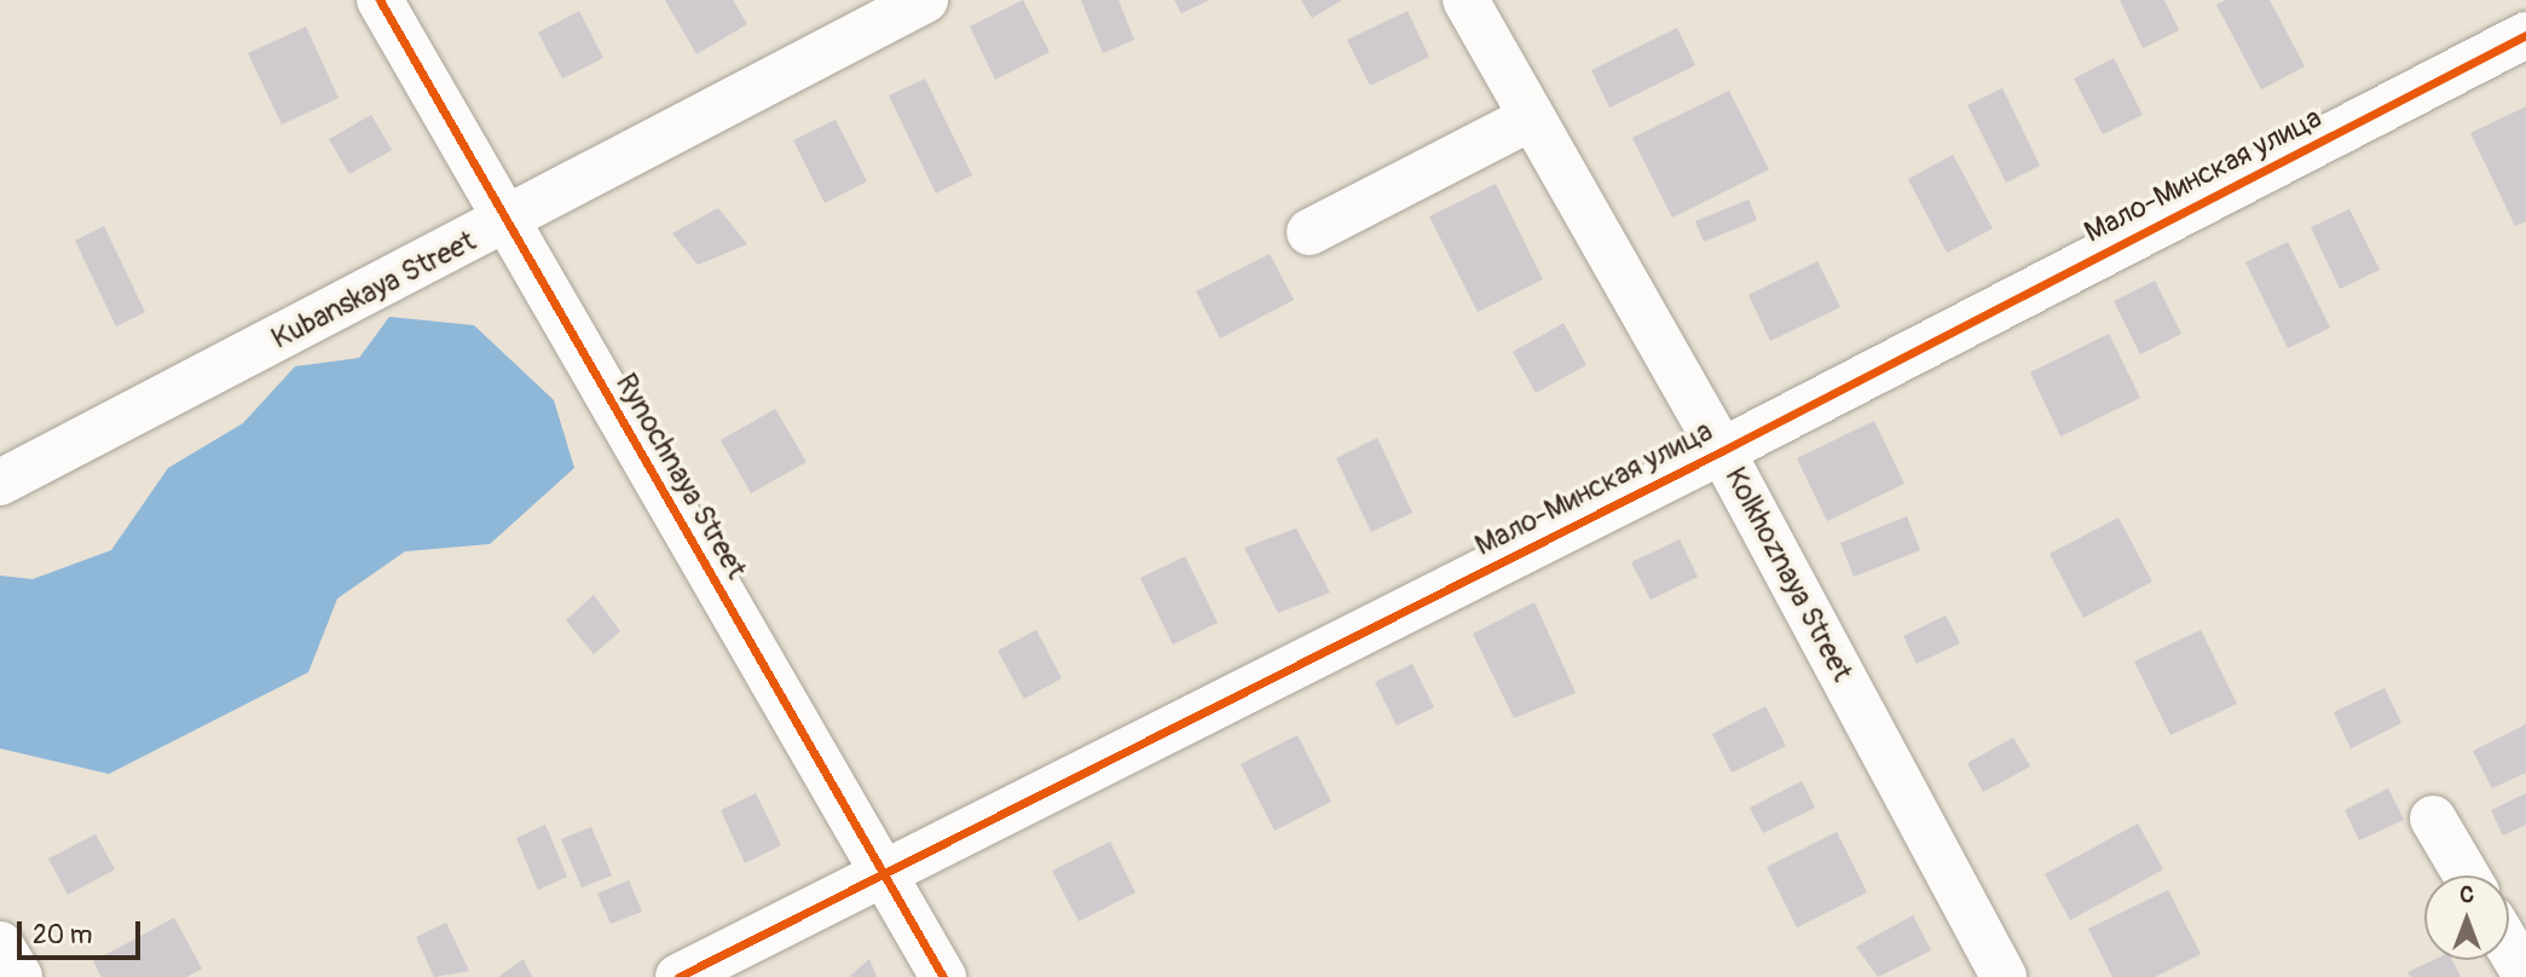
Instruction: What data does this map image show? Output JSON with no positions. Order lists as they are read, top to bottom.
{
  "streets": {
    "street": [
      "Мало-Минская улица",
      "Kubanskaya Street",
      "Rynochnaya Street",
      "Kolkhoznaya Street"
    ]
  },
  "crossings": [
    ["Мало-Минская улица", "Rynochnaya Street"],
    ["Мало-Минская улица", "Kolkhoznaya Street"],
    ["Kubanskaya Street", "Rynochnaya Street"]
  ],
  "scale_bar": "20 m",
  "north": "top"
}
